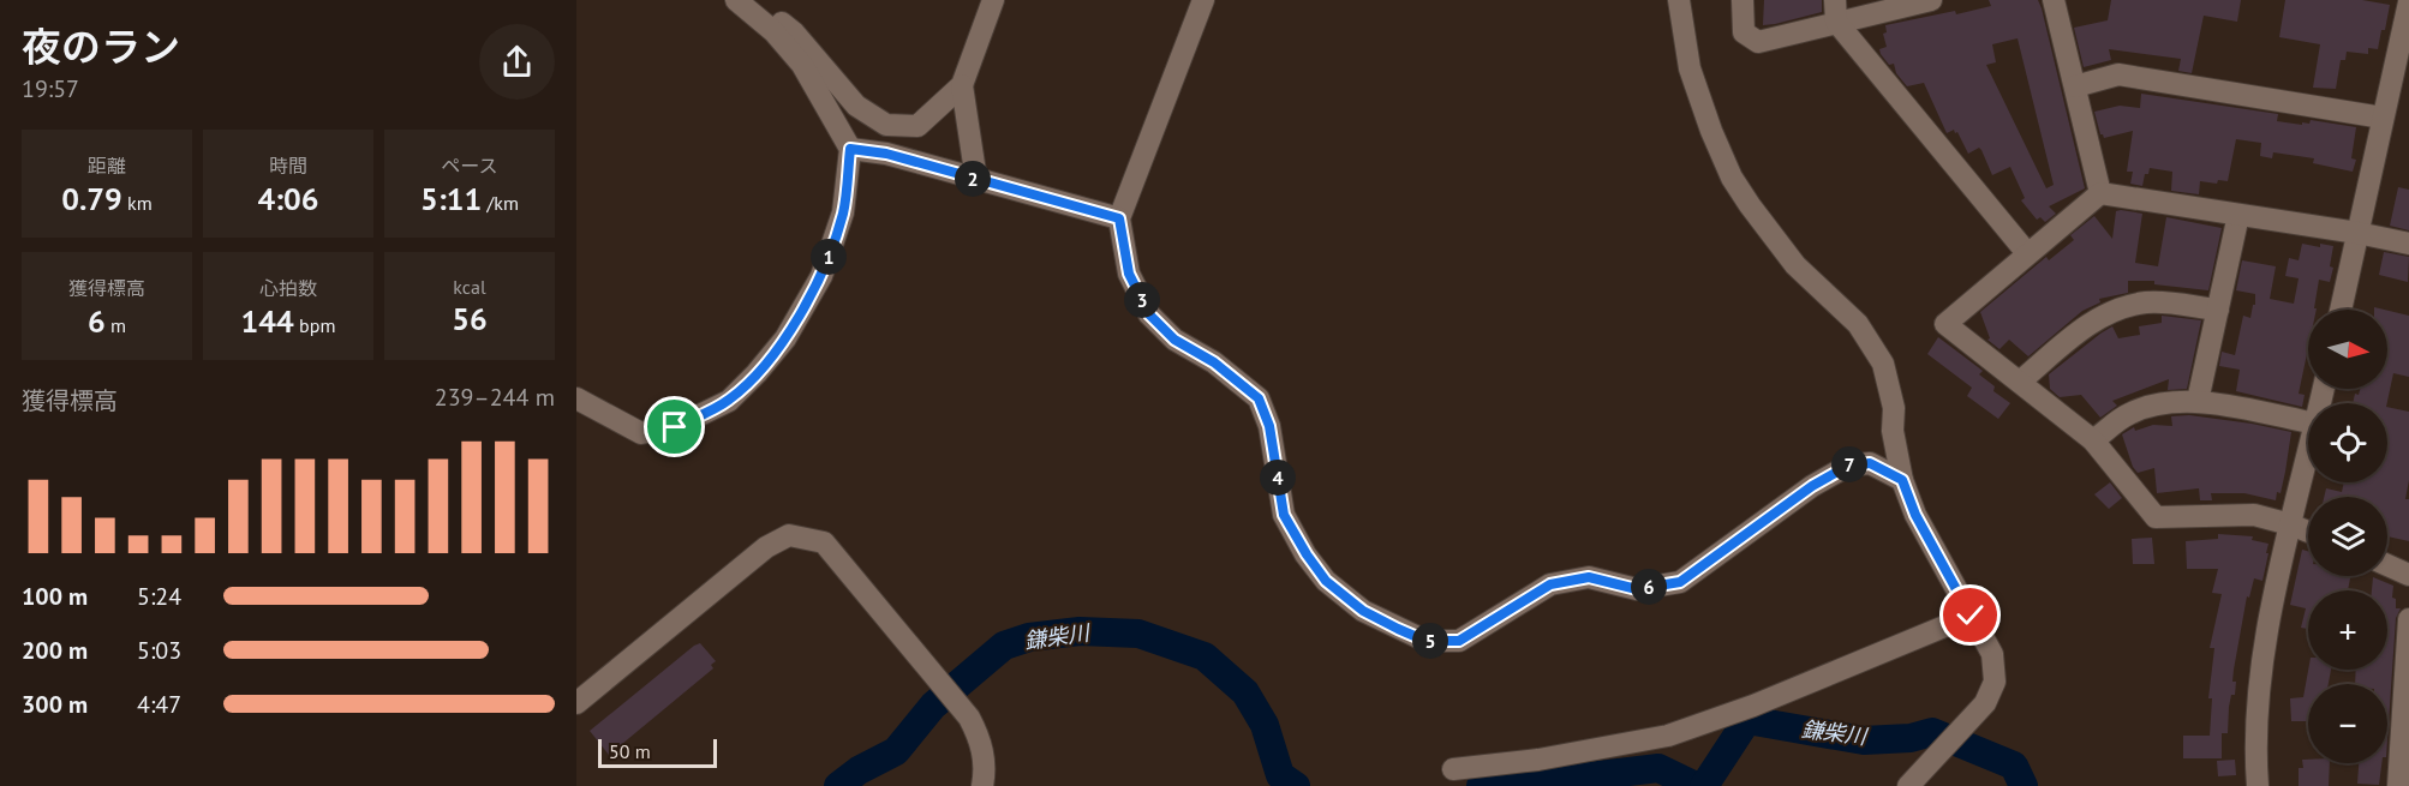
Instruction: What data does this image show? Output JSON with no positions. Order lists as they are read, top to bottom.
{
  "water": ["鎌柴川"],
  "scale_bar": "50 m",
  "north": "right",
  "page": {
    "heading": ["夜のラン", "19:57"],
    "stats": [
      ["距離", "0.79 km"],
      ["時間", "4:06"],
      ["ペース", "5:11 /km"],
      ["獲得標高", "6 m"],
      ["心拍数", "144 bpm"],
      ["kcal", "56"]
    ],
    "pins": [
      "2",
      "1",
      "3",
      "7",
      "4",
      "6",
      "5"
    ],
    "map_buttons": ["+", "−"],
    "chart": ["獲得標高", "239–244 m"],
    "list": [
      {
        "name": "100 m",
        "note": "5:24"
      },
      {
        "name": "200 m",
        "note": "5:03"
      },
      {
        "name": "300 m",
        "note": "4:47"
      }
    ],
    "scale": "50 m"
  }
}
